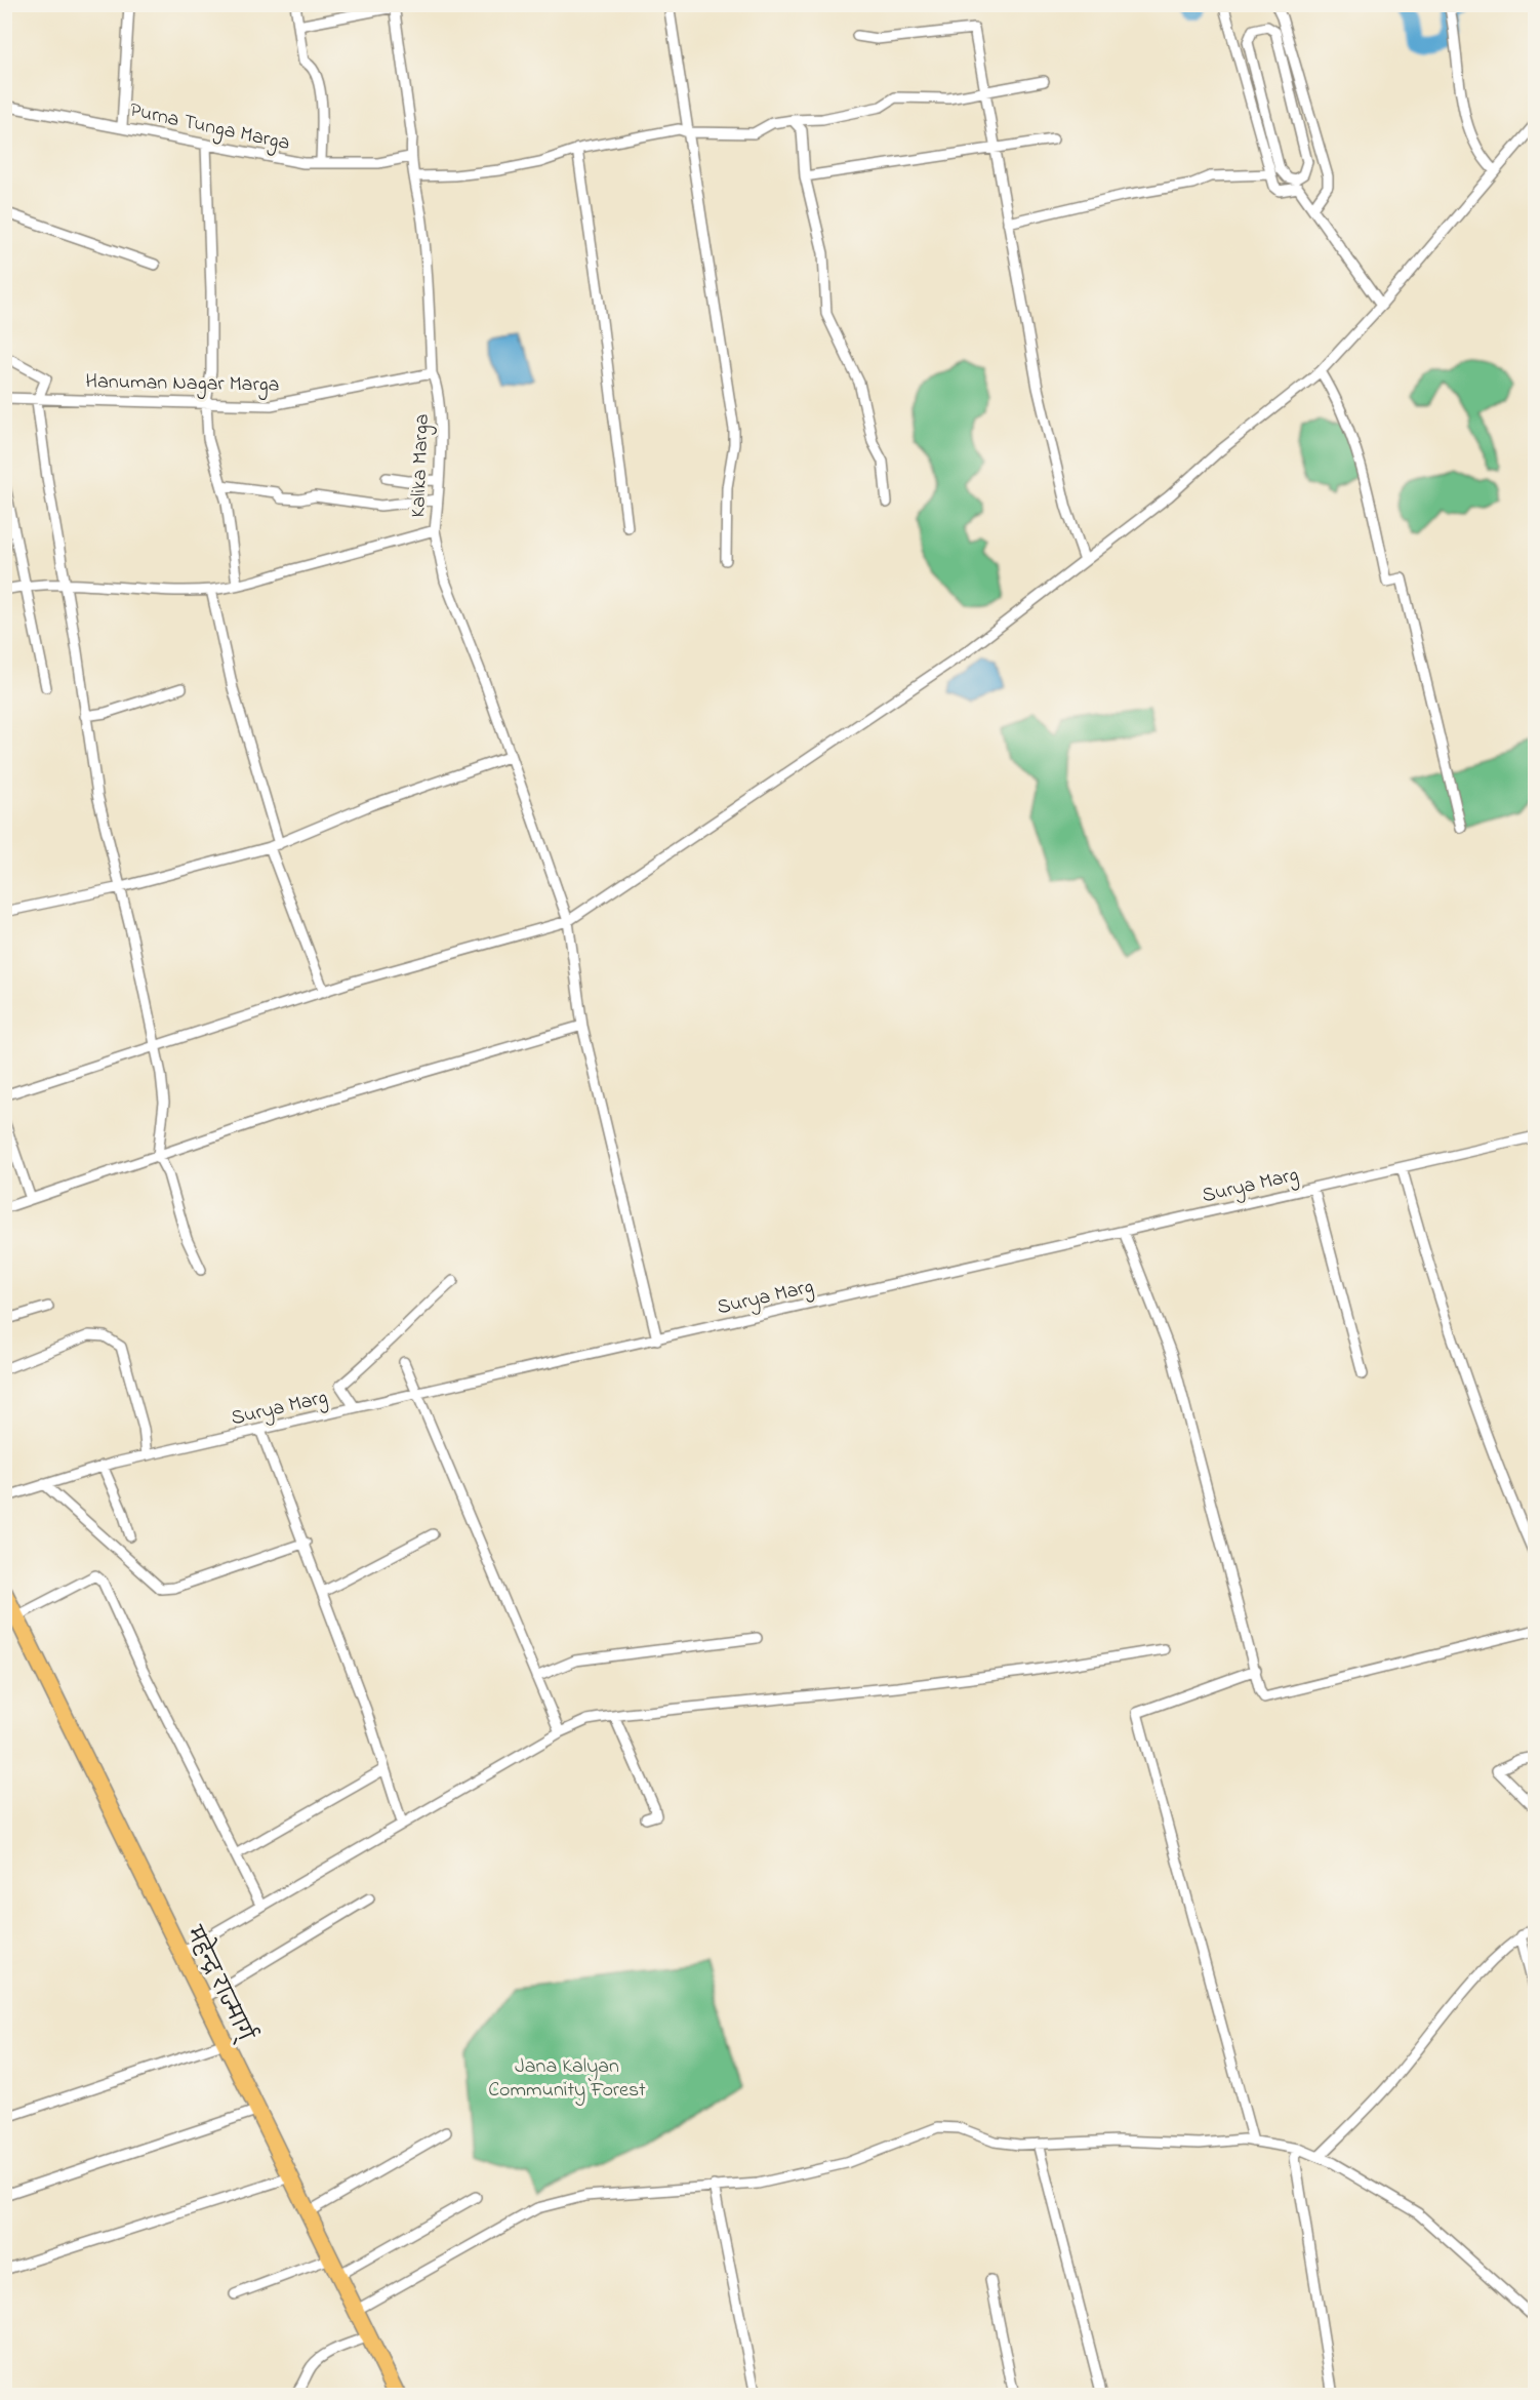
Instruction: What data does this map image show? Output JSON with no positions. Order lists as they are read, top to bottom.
{
  "streets": {
    "highway": ["महेन्द्र राज्मार्ग्"],
    "street": [
      "Purna Tunga Marga",
      "Hanuman Nagar Marga",
      "Kalika Marga",
      "Surya Marg"
    ]
  },
  "crossings": [
    ["Purna Tunga Marga", "Kalika Marga"],
    ["Hanuman Nagar Marga", "Kalika Marga"]
  ],
  "parks": ["Jana Kalyan Community Forest"]
}
